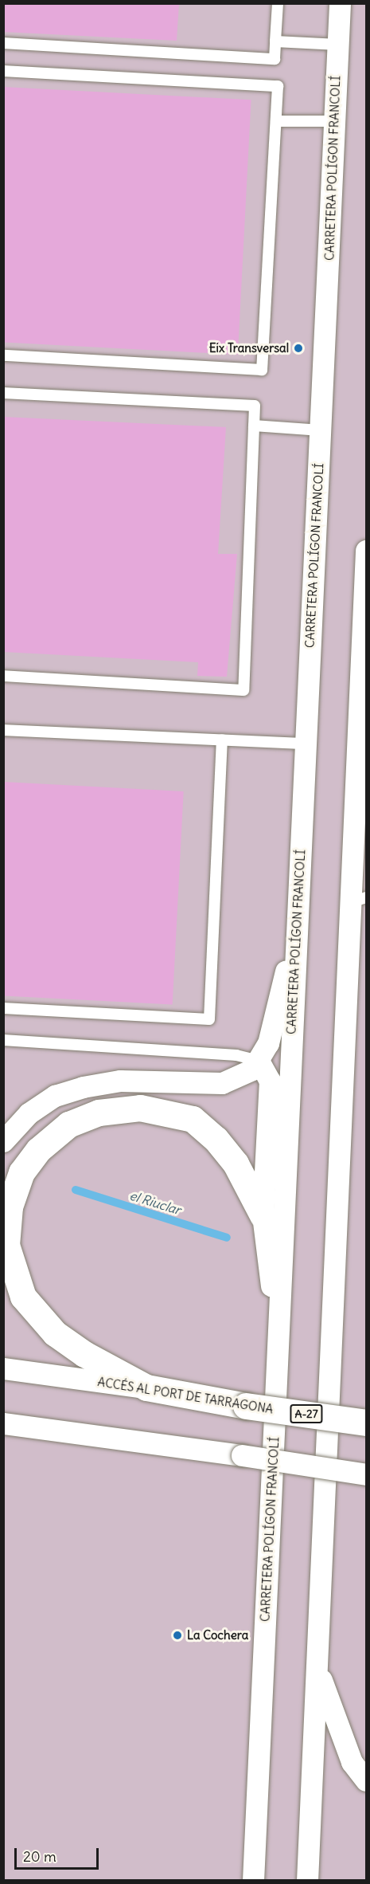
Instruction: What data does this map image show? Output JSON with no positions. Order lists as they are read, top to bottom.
{
  "streets": {
    "highway": ["ACCÉS AL PORT DE TARRAGONA", "A-27"],
    "street": ["CARRETERA POLÍGON FRANCOLÍ"]
  },
  "water": ["el Riuclar"],
  "places": ["Eix Transversal", "La Cochera"],
  "scale_bar": "20 m"
}
